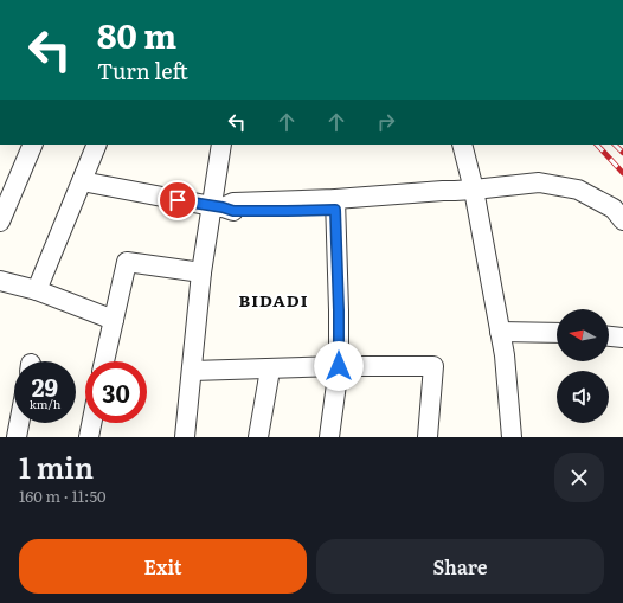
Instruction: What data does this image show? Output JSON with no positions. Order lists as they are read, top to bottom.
{
  "districts": ["BIDADI"],
  "north": "left",
  "page": {
    "turn": ["80 m", "Turn left"],
    "speed": "29 km/h",
    "limit": "30",
    "heading": ["1 min", "160 m · 11:50"],
    "buttons": ["Exit", "Share"]
  }
}
